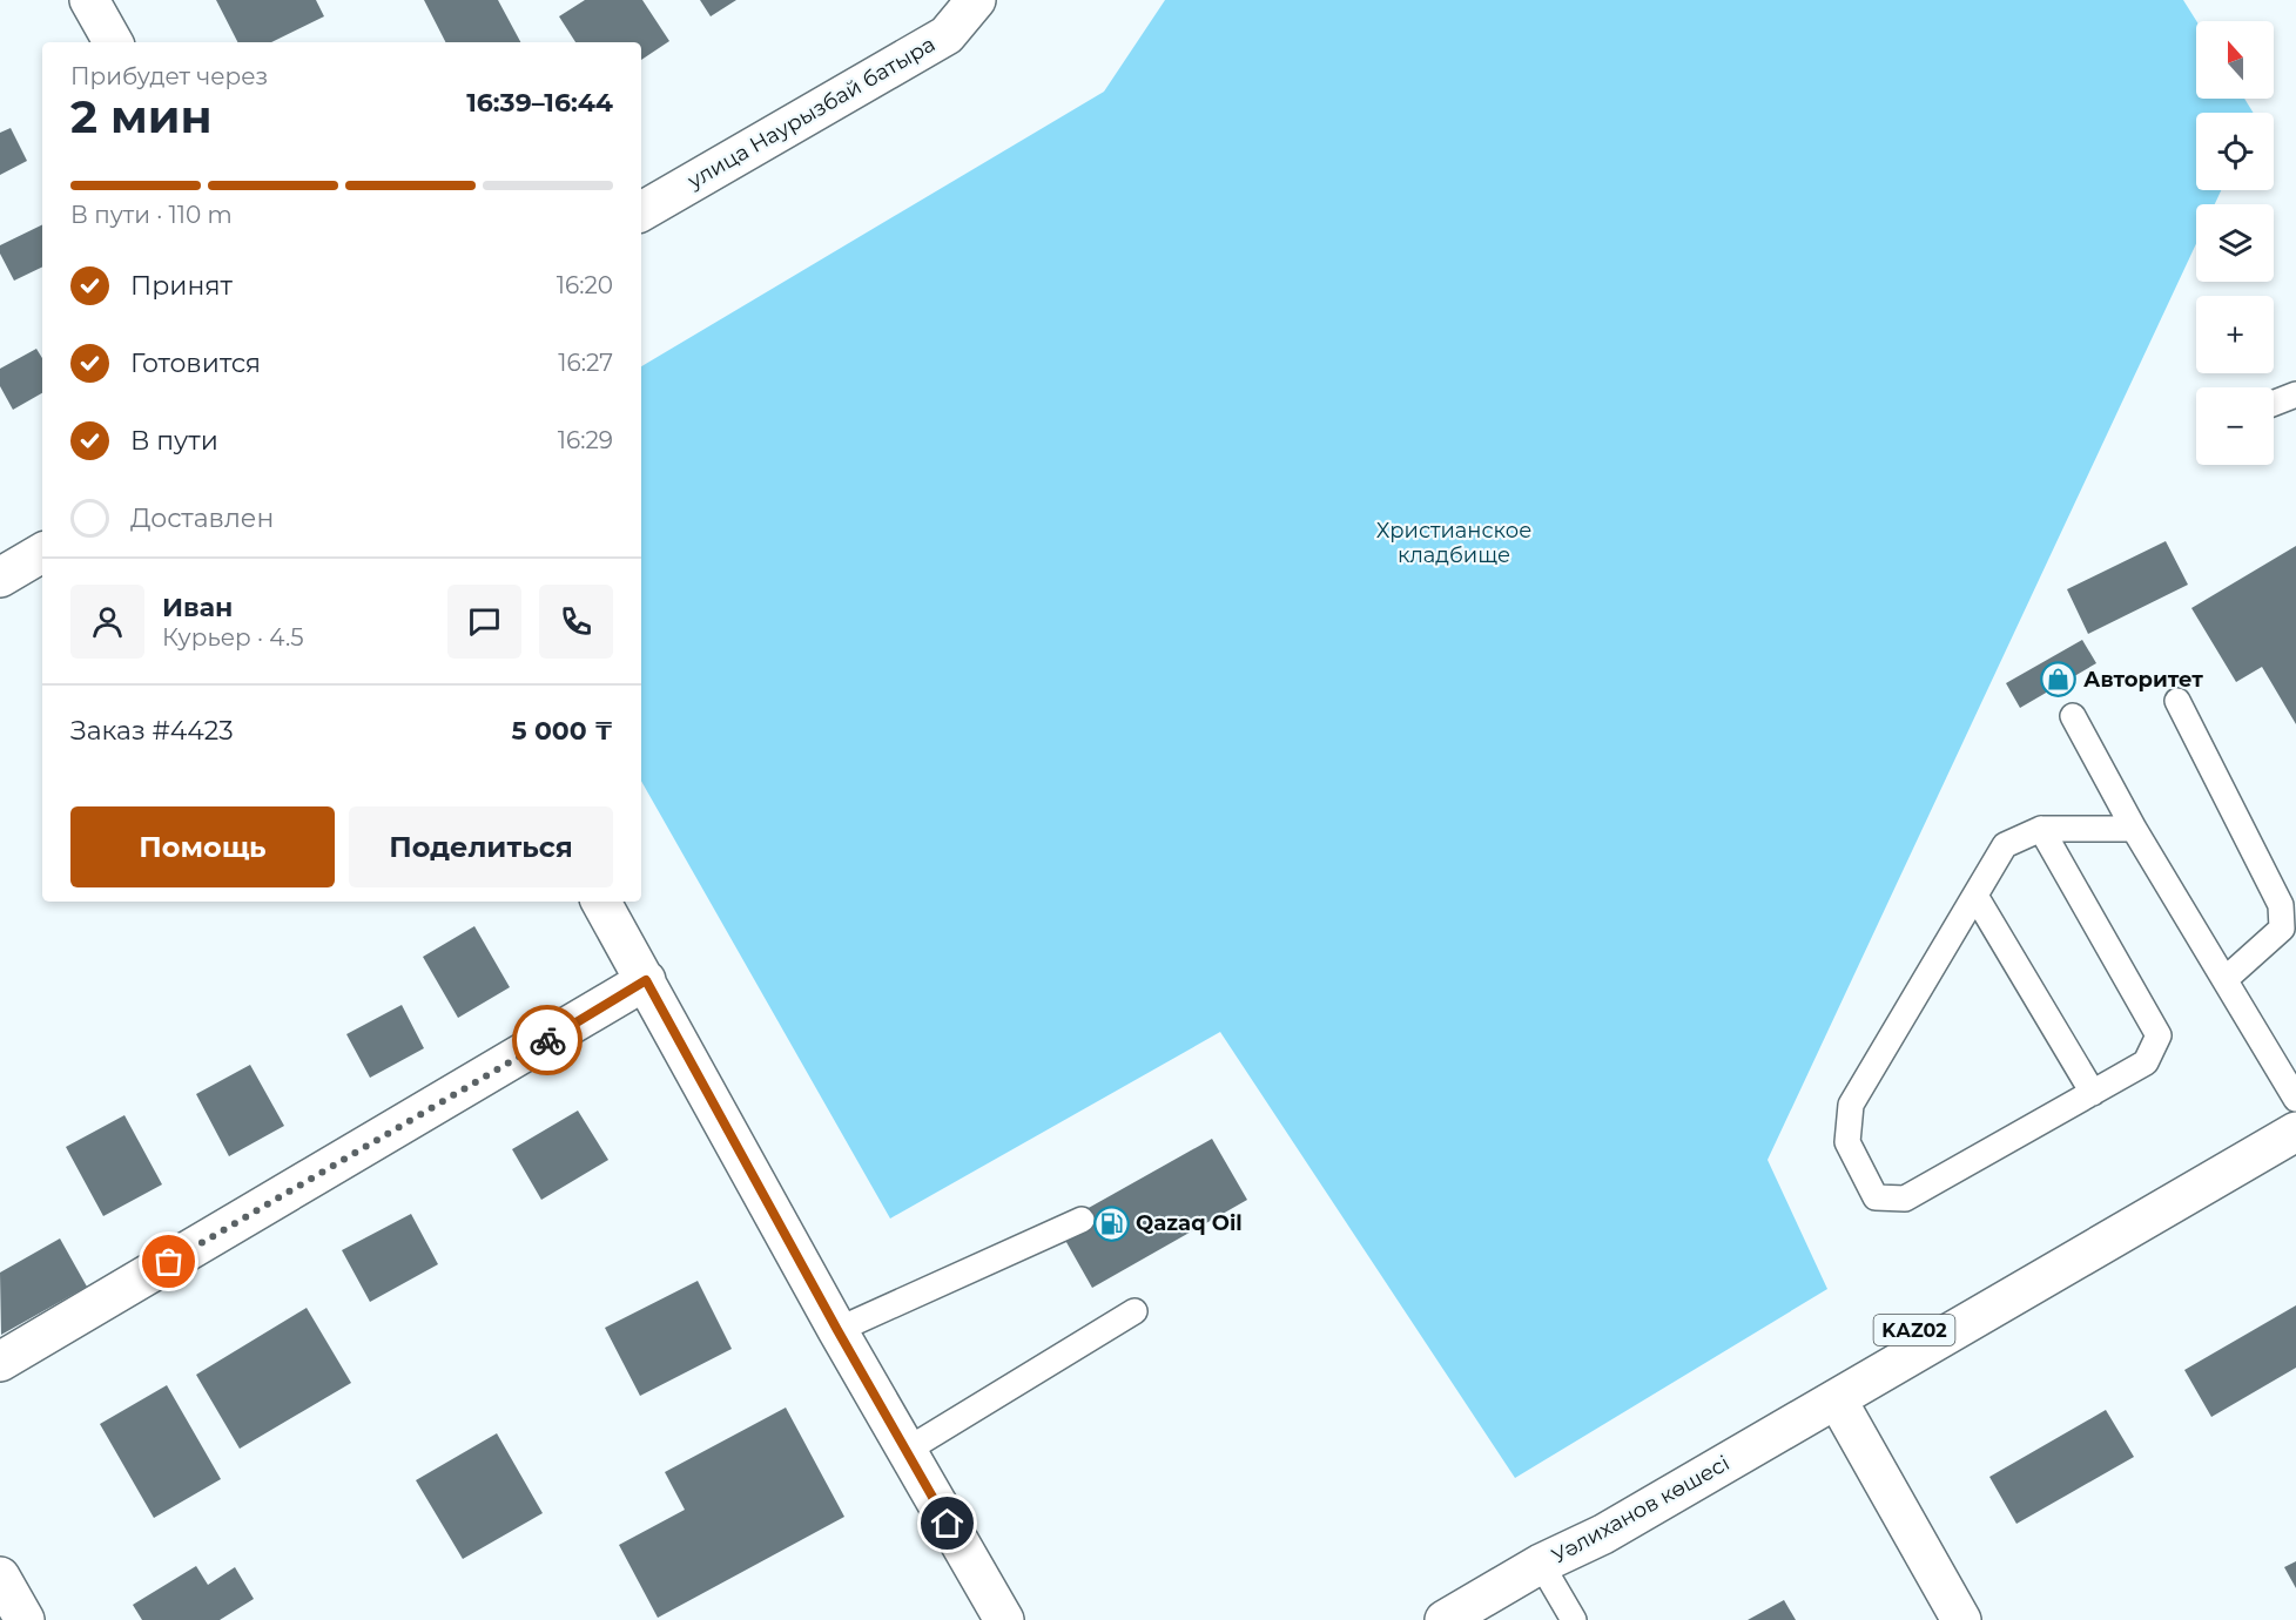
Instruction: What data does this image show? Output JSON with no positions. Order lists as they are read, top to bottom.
{
  "streets": {
    "main road": ["улица Наурызбай батыра", "KАZ02", "Уәлиханов көшесі"]
  },
  "crossings": [
    ["KАZ02", "Уәлиханов көшесі"]
  ],
  "parks": ["Христианское кладбище"],
  "places": {
    "shop": ["Авторитет"],
    "fuel station": ["Qazaq Oil"]
  },
  "north": "top",
  "page": {
    "map_buttons": ["+", "−"],
    "heading": ["2 мин", "Прибудет через", "16:39–16:44"],
    "panel": [
      "Иван",
      "Курьер · 4.5",
      "Заказ #4423",
      "5 000 ₸"
    ],
    "bar": "В пути · 110 m",
    "list": [
      ["Принят", "16:20"],
      ["Готовится", "16:27"],
      ["В пути", "16:29"],
      "Доставлен"
    ],
    "buttons": ["Помощь", "Поделиться"]
  }
}
